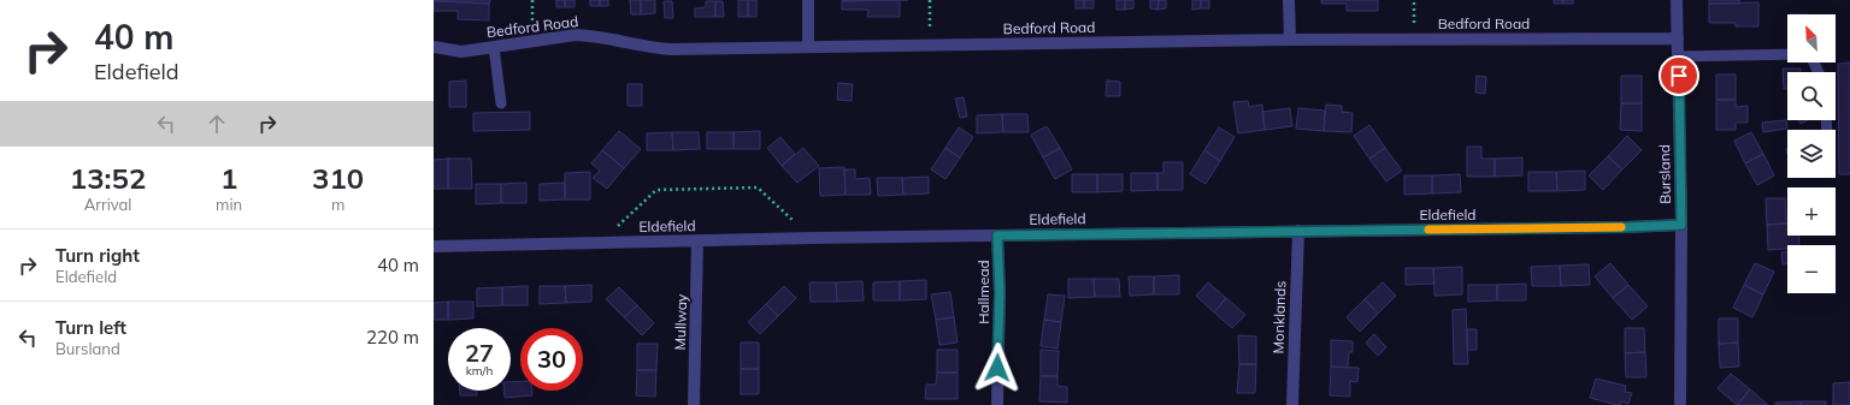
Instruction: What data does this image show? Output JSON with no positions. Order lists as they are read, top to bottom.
{
  "streets": {
    "street": [
      "Bedford Road",
      "Bursland",
      "Eldefield",
      "Hallmead",
      "Monklands",
      "Mullway"
    ]
  },
  "crossings": [
    ["Bedford Road", "Bursland"],
    ["Bursland", "Eldefield"],
    ["Eldefield", "Hallmead"],
    ["Eldefield", "Monklands"],
    ["Eldefield", "Mullway"]
  ],
  "north": "top left",
  "page": {
    "turn": ["40 m", "Eldefield"],
    "map_buttons": ["+", "−"],
    "eta": [
      "13:52",
      "Arrival",
      "1",
      "min",
      "310",
      "m"
    ],
    "list": [
      {
        "name": "Turn right",
        "note": "Eldefield",
        "value": "40 m"
      },
      {
        "name": "Turn left",
        "note": "Bursland",
        "value": "220 m"
      }
    ],
    "speed": "27 km/h",
    "limit": "30"
  }
}
